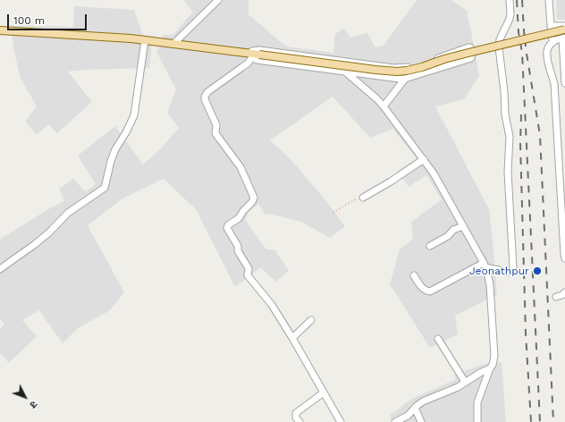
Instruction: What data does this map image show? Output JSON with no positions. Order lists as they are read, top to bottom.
{
  "places": ["Jeonathpur"],
  "scale_bar": "100 m",
  "north": "bottom right"
}
